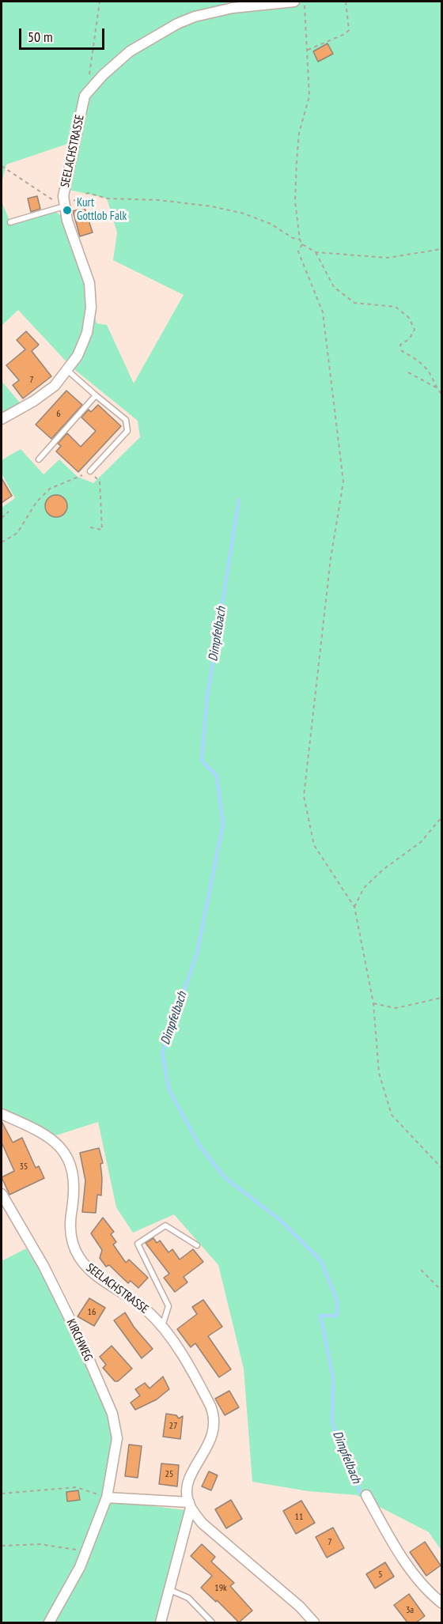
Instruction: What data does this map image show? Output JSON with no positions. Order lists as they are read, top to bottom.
{
  "streets": {
    "street": ["SEELACHSTRASSE", "KIRCHWEG"]
  },
  "water": ["Dimpfelbach"],
  "places": ["Kurt Gottlob Falk"],
  "house_numbers": [
    "7",
    "6",
    "35",
    "16",
    "27",
    "25",
    "11",
    "7",
    "5",
    "19k",
    "3a"
  ],
  "scale_bar": "50 m"
}
